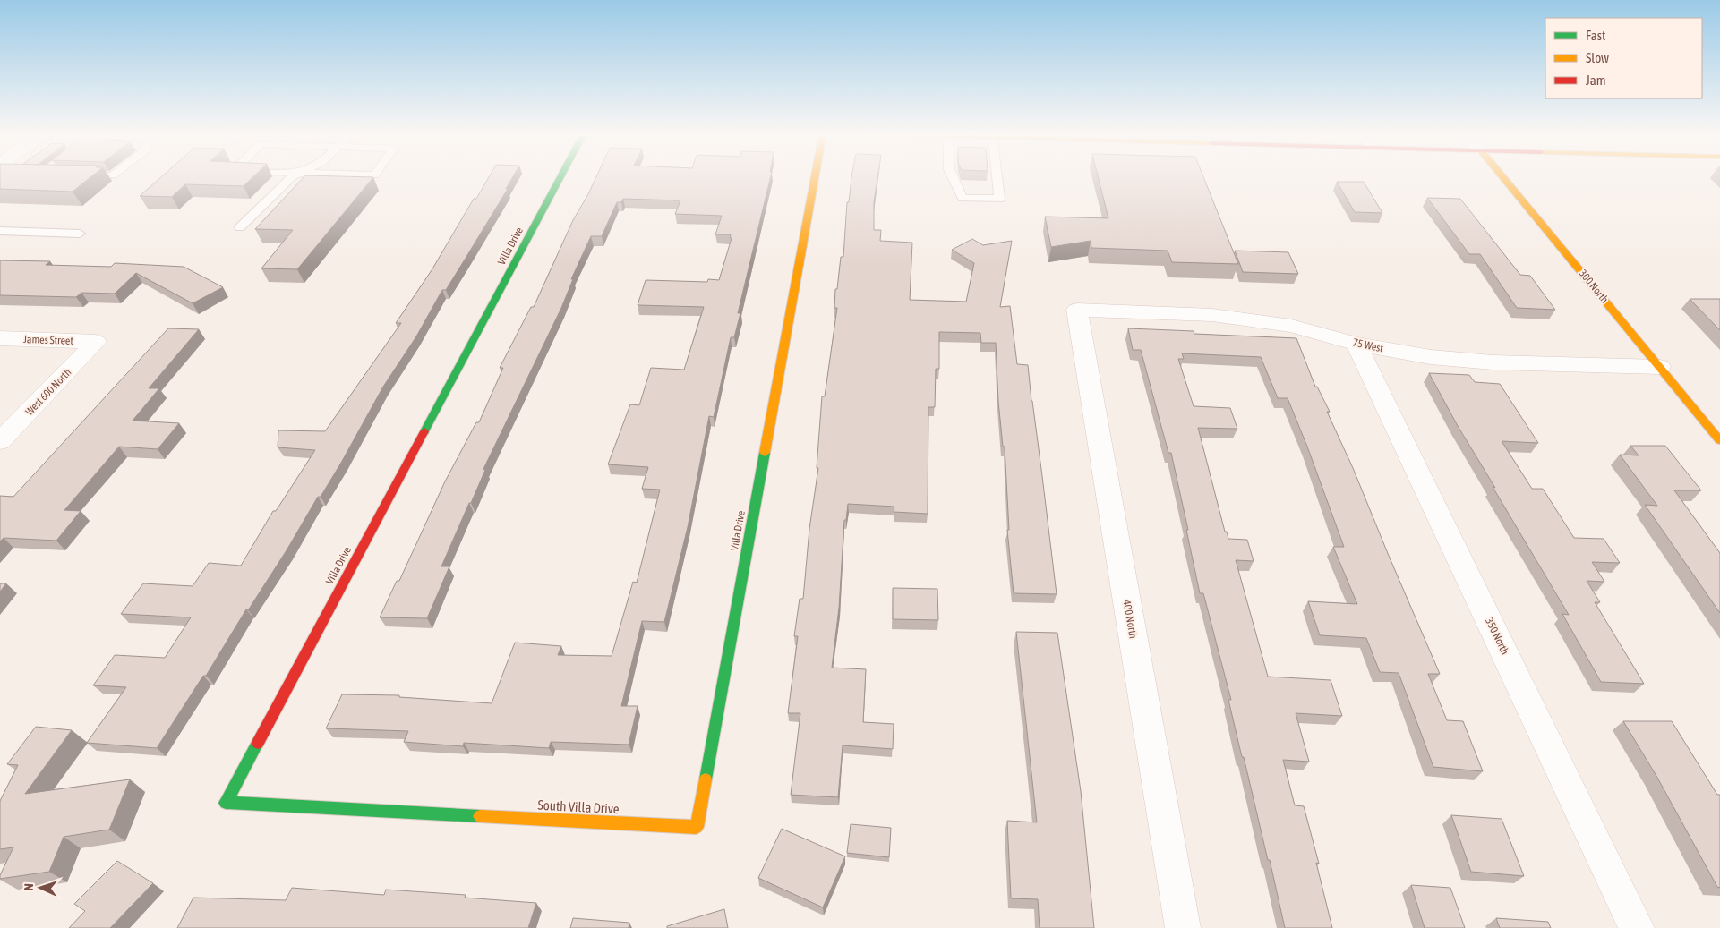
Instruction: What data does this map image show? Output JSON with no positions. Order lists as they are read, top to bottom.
{
  "streets": {
    "street": [
      "Villa Drive",
      "300 North",
      "James Street",
      "75 West",
      "West 600 North",
      "400 North",
      "350 North",
      "South Villa Drive"
    ]
  },
  "crossings": [
    ["Villa Drive", "South Villa Drive"],
    ["300 North", "75 West"],
    ["James Street", "West 600 North"],
    ["75 West", "400 North"],
    ["75 West", "350 North"]
  ],
  "legend": ["Fast", "Slow", "Jam"],
  "north": "left"
}
